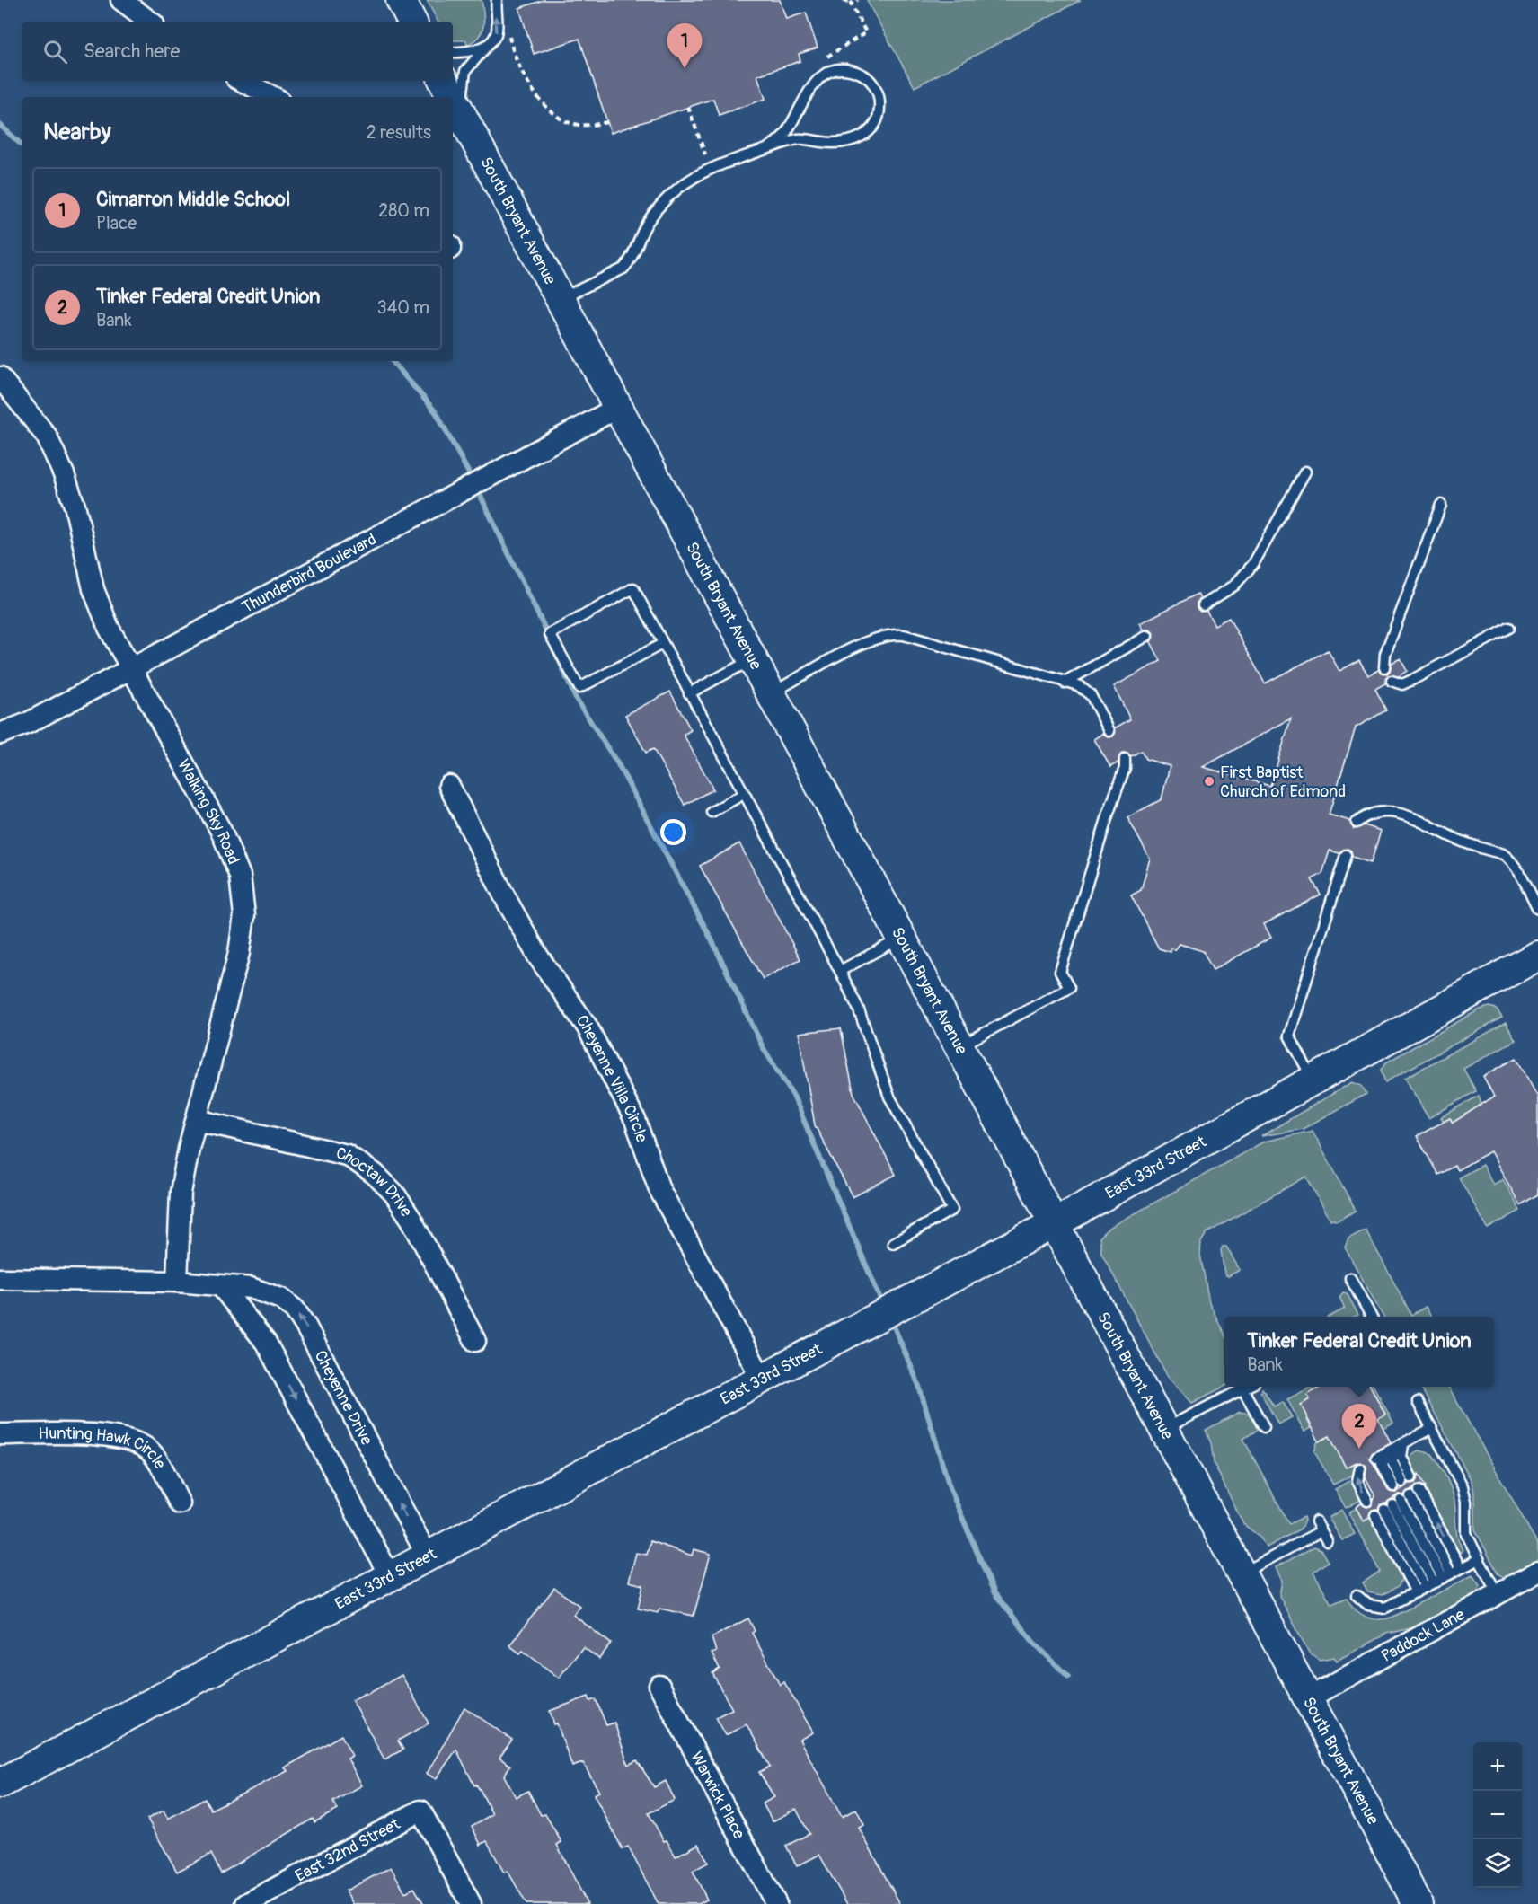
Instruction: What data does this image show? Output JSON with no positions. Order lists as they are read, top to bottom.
{
  "streets": {
    "street": [
      "South Bryant Avenue",
      "Thunderbird Boulevard",
      "Walking Sky Road",
      "Cheyenne Villa Circle",
      "East 33rd Street",
      "Choctaw Drive",
      "Cheyenne Drive",
      "Hunting Hawk Circle",
      "Paddock Lane",
      "Warwick Place",
      "East 32nd Street"
    ]
  },
  "crossings": [
    ["South Bryant Avenue", "Thunderbird Boulevard"],
    ["South Bryant Avenue", "East 33rd Street"],
    ["South Bryant Avenue", "Paddock Lane"],
    ["Thunderbird Boulevard", "Walking Sky Road"],
    ["Walking Sky Road", "Choctaw Drive"],
    ["Walking Sky Road", "Cheyenne Drive"],
    ["Cheyenne Villa Circle", "East 33rd Street"],
    ["East 33rd Street", "Cheyenne Drive"]
  ],
  "places": ["First Baptist Church of Edmond"],
  "page": {
    "search": "Search here",
    "pins": ["1", "2"],
    "heading": ["Nearby", "2 results"],
    "list": [
      {
        "mark": "1",
        "name": "Cimarron Middle School",
        "note": "Place",
        "value": "280 m"
      },
      {
        "mark": "2",
        "name": "Tinker Federal Credit Union",
        "note": "Bank",
        "value": "340 m"
      }
    ],
    "popup": ["Tinker Federal Credit Union", "Bank"],
    "map_buttons": ["+", "−"]
  }
}
